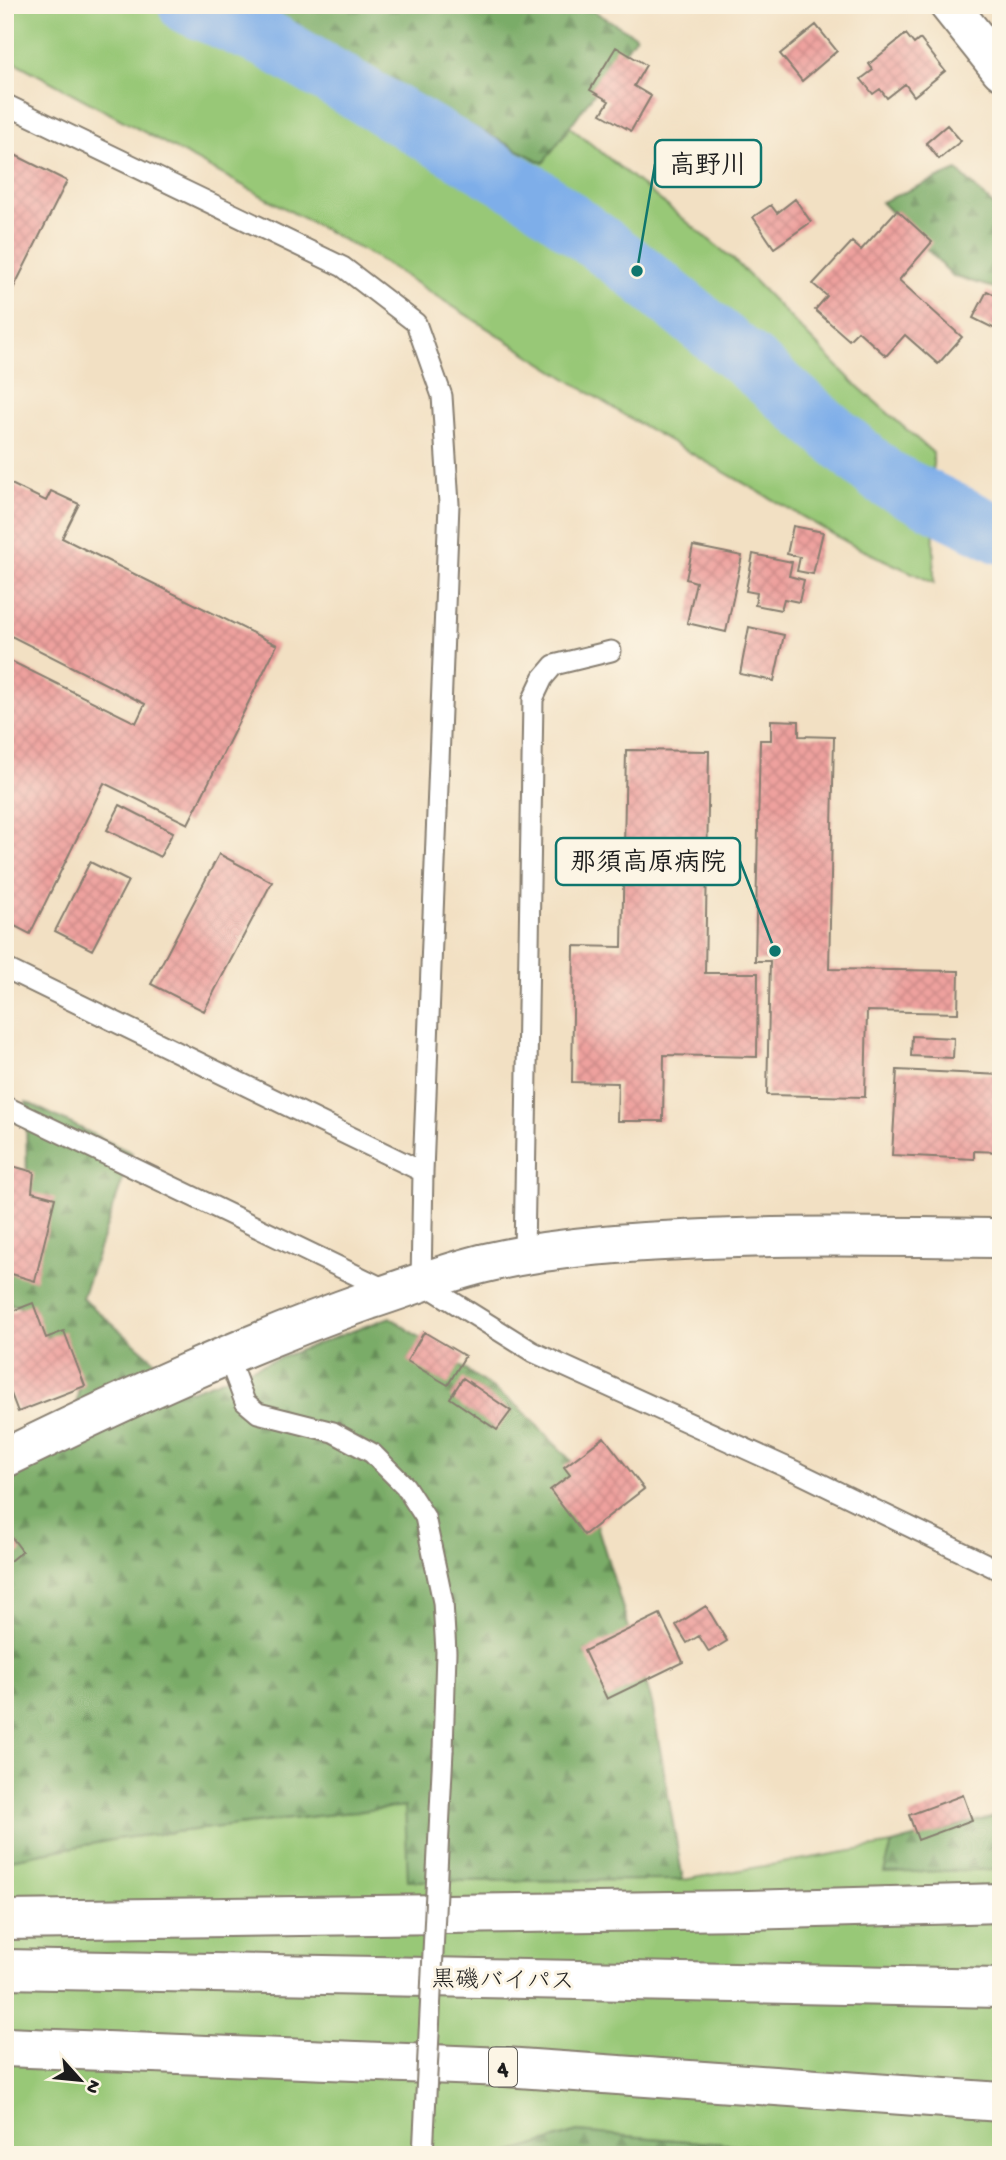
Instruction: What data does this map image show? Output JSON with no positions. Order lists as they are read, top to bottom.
{
  "streets": {
    "main road": ["黒磯バイパス", "4"]
  },
  "places": ["高野川", "那須高原病院"],
  "north": "bottom right"
}
